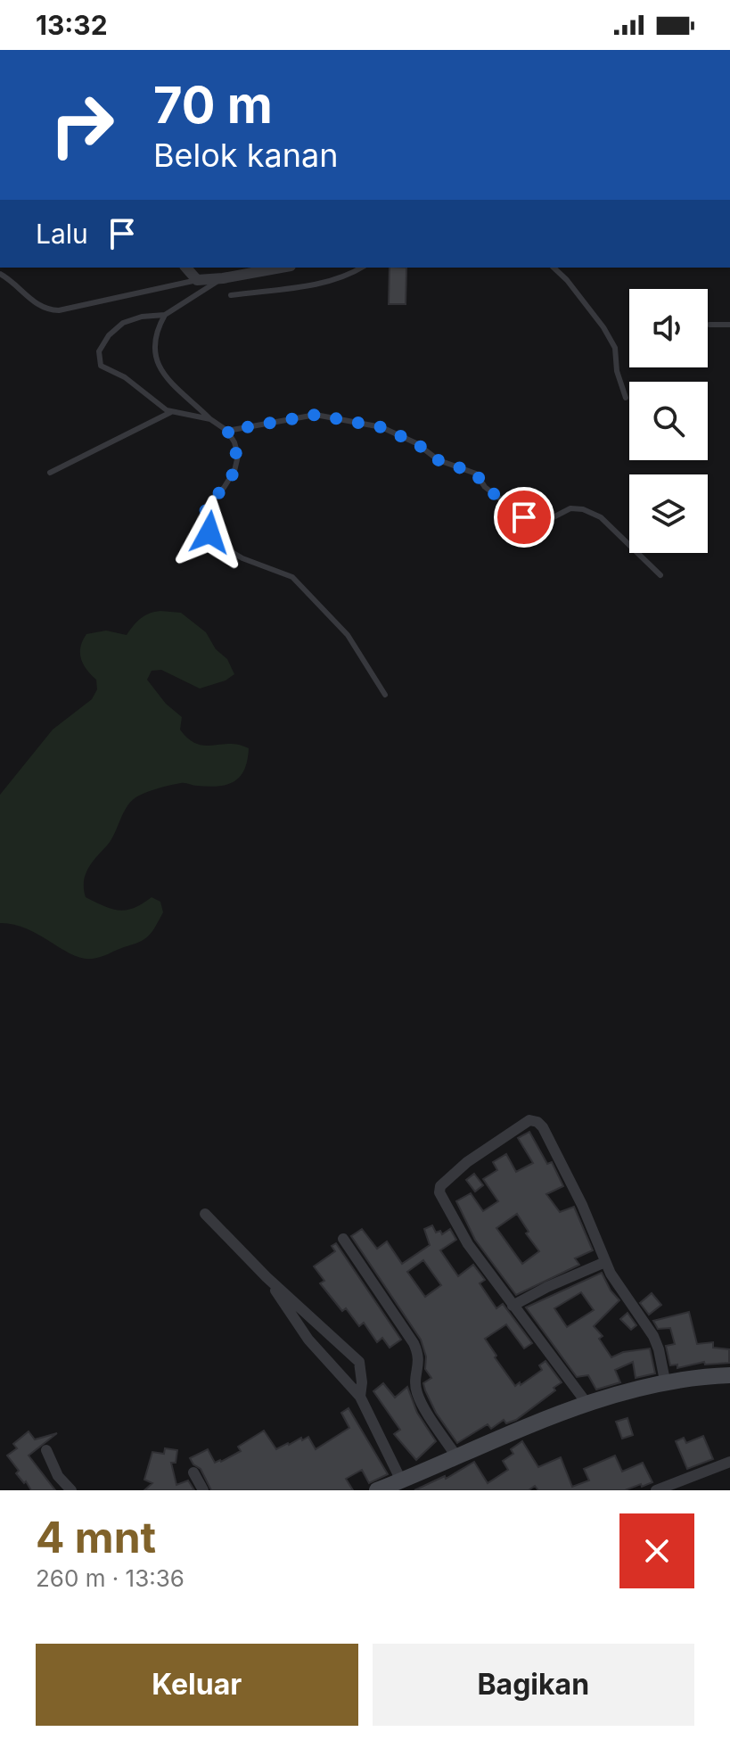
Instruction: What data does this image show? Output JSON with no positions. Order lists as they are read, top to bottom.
{
  "page": {
    "status": "13:32",
    "turn": ["70 m", "Belok kanan"],
    "then": "Lalu",
    "heading": ["4 mnt", "260 m · 13:36"],
    "buttons": ["Keluar", "Bagikan"]
  }
}
